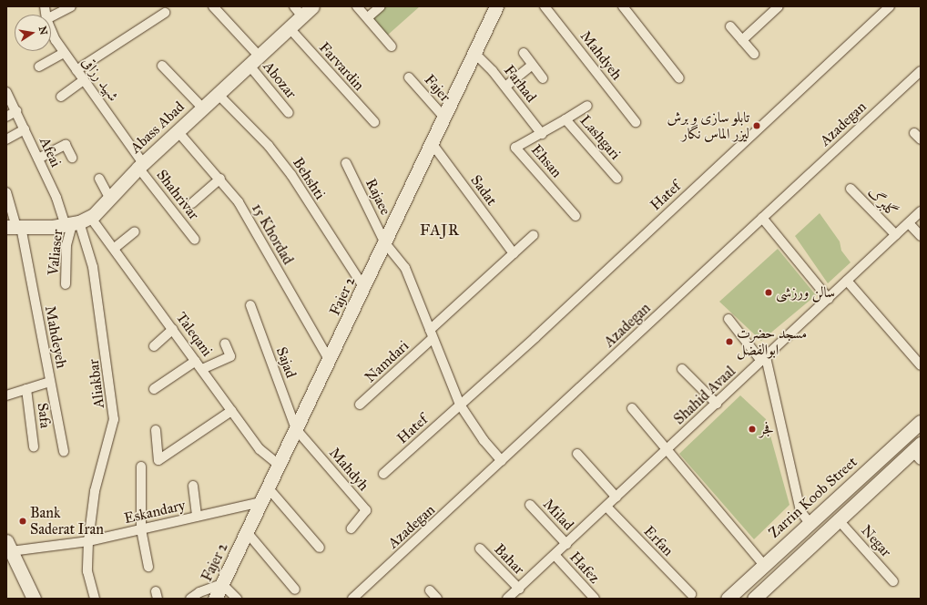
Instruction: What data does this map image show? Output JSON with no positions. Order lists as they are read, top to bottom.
{
  "streets": {
    "street": [
      "Mahdyeh",
      "Farvardin",
      "شهید رزاقی",
      "Abozar",
      "Farhad",
      "Fajer",
      "Azadegan",
      "Abass Abad",
      "Lashgari",
      "Afeai",
      "Ehsan",
      "Behshti",
      "Sadat",
      "Shahrivar",
      "Hatef",
      "Rajaee",
      "گلبرگ",
      "15 Khordad",
      "Valiaser",
      "Fajer 2",
      "Taleqani",
      "Mahdeyeh",
      "Namdari",
      "Sajad",
      "Aliakbar",
      "Shahid Avaal",
      "Safa",
      "Mahdyh",
      "Zarrin Koob Street",
      "Eskandary",
      "Milad",
      "Erfan",
      "Negar",
      "Bahar",
      "Hafez"
    ]
  },
  "crossings": [
    ["Farvardin", "Abass Abad"],
    ["شهید رزاقی", "Abass Abad"],
    ["شهید رزاقی", "Shahrivar"],
    ["Abozar", "Abass Abad"],
    ["Farhad", "Lashgari"],
    ["Farhad", "Ehsan"],
    ["Farhad", "Fajer 2"],
    ["Fajer", "Fajer 2"],
    ["Abass Abad", "Afeai"],
    ["Abass Abad", "Behshti"],
    ["Abass Abad", "Shahrivar"],
    ["Abass Abad", "15 Khordad"],
    ["Abass Abad", "Valiaser"],
    ["Abass Abad", "Taleqani"],
    ["Abass Abad", "Aliakbar"],
    ["Lashgari", "Ehsan"],
    ["Afeai", "Valiaser"],
    ["Afeai", "Taleqani"],
    ["Afeai", "Aliakbar"],
    ["Behshti", "Fajer 2"],
    ["Sadat", "Fajer 2"],
    ["Rajaee", "Fajer 2"],
    ["گلبرگ", "Shahid Avaal"],
    ["15 Khordad", "Fajer 2"],
    ["Valiaser", "Taleqani"],
    ["Valiaser", "Aliakbar"],
    ["Fajer 2", "Taleqani"],
    ["Fajer 2", "Sajad"],
    ["Fajer 2", "Mahdyh"],
    ["Fajer 2", "Eskandary"],
    ["Taleqani", "Aliakbar"],
    ["Sajad", "Mahdyh"],
    ["Aliakbar", "Eskandary"],
    ["Shahid Avaal", "Milad"],
    ["Shahid Avaal", "Erfan"],
    ["Shahid Avaal", "Bahar"],
    ["Shahid Avaal", "Hafez"]
  ],
  "districts": ["FAJR"],
  "places": [
    "تابلو سازی و برش لیزر الماس نگار",
    "سالن ورزشی",
    "مسجد حضرت ابوالفضل",
    "فجر",
    "Bank Saderat Iran"
  ],
  "north": "right"
}
